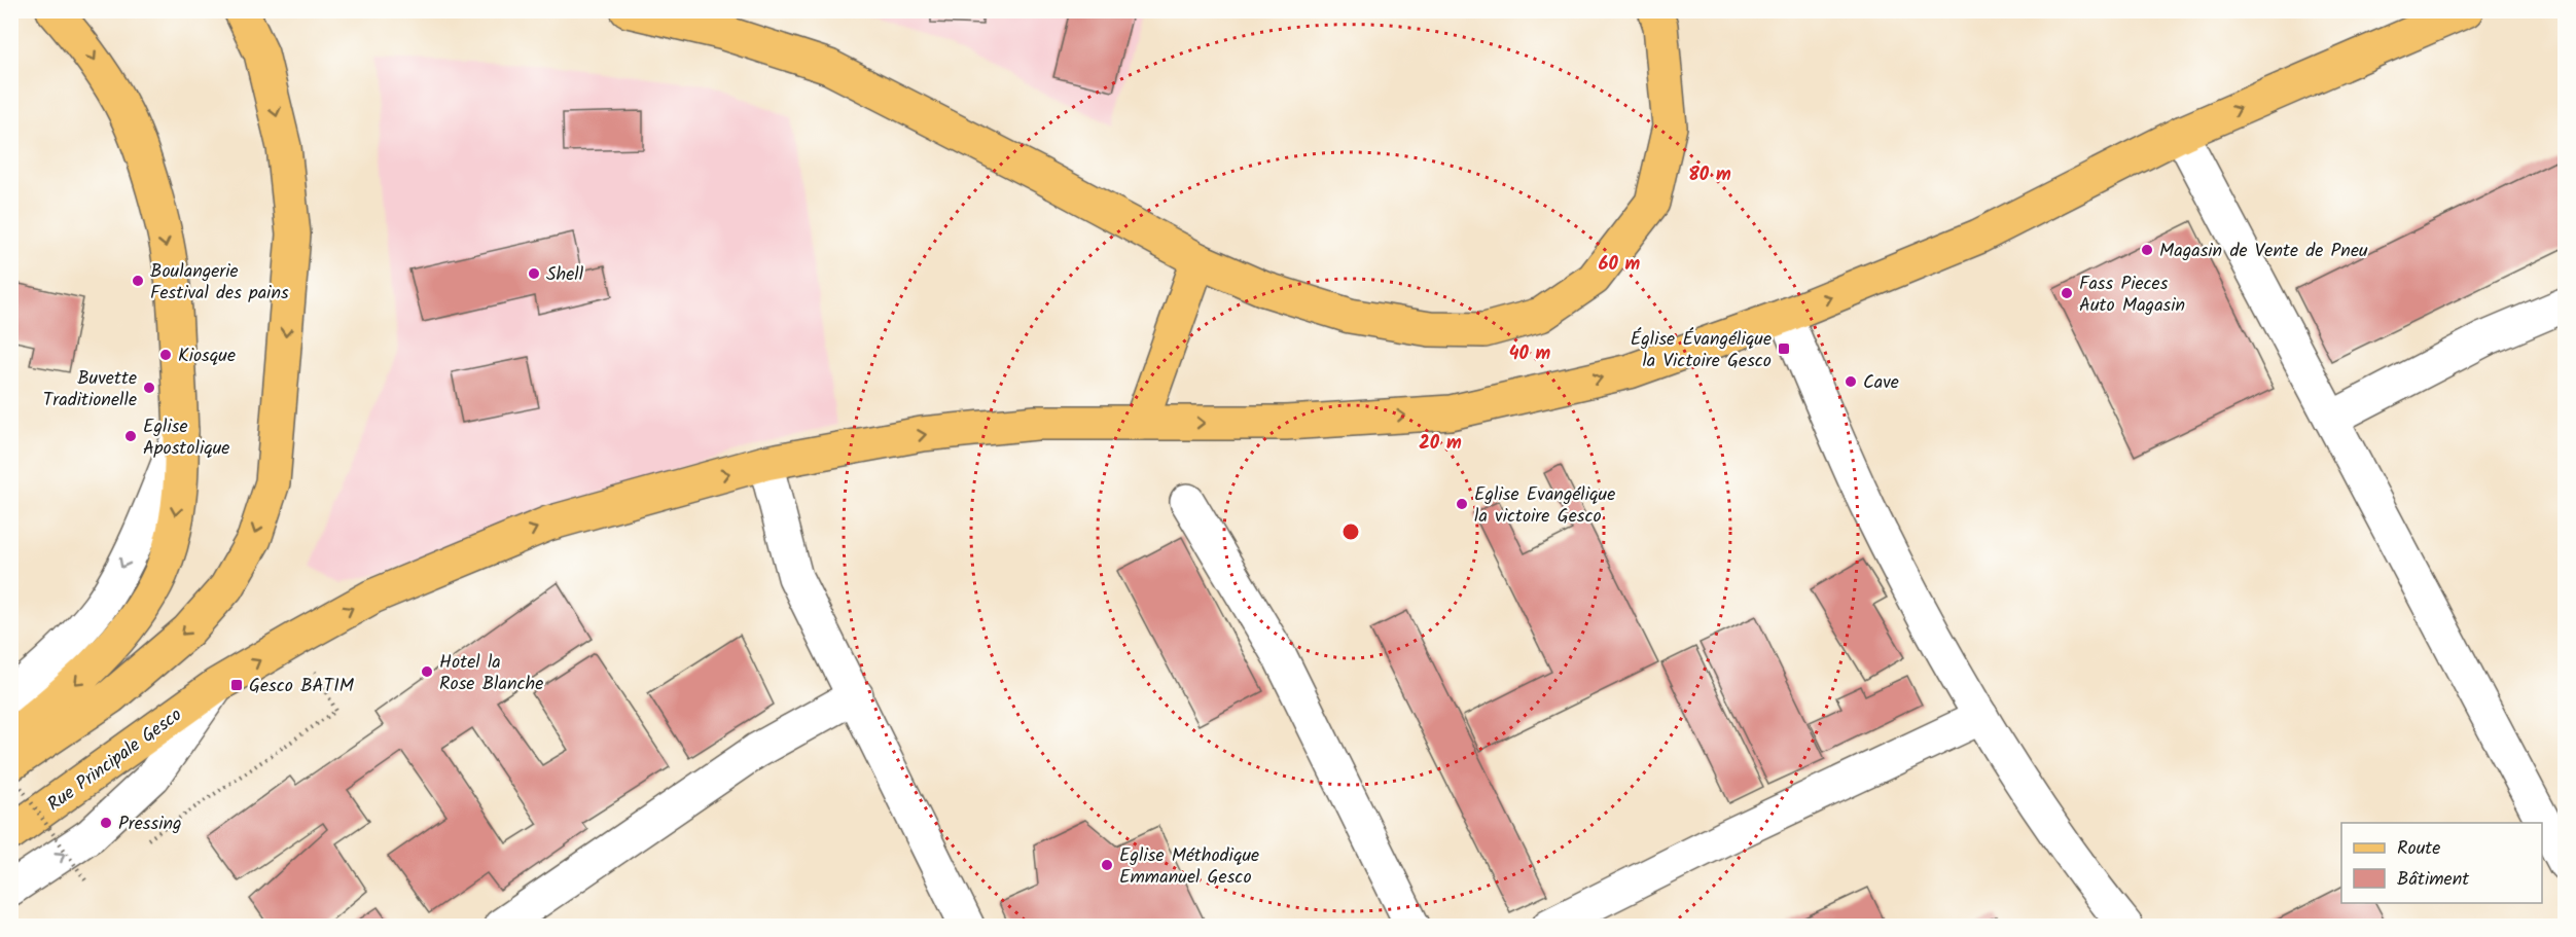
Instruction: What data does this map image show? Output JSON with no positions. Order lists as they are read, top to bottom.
{
  "streets": {
    "main road": ["Rue Principale Gesco"]
  },
  "one_way": ["Rue Principale Gesco"],
  "places": {
    "other": [
      "Magasin de Vente de Pneu",
      "Shell",
      "Boulangerie Festival des pains",
      "Fass Pieces Auto Magasin",
      "Kiosque",
      "Cave",
      "Buvette Traditionelle",
      "Eglise Apostolique",
      "Eglise Evangélique la victoire Gesco",
      "Hotel la Rose Blanche",
      "Pressing",
      "Eglise Méthodique Emmanuel Gesco"
    ],
    "transit": ["Église Évangélique la Victoire Gesco", "Gesco BATIM"]
  },
  "legend": ["Route", "Bâtiment"],
  "rings": [
    "80 m",
    "60 m",
    "40 m",
    "20 m"
  ]
}
